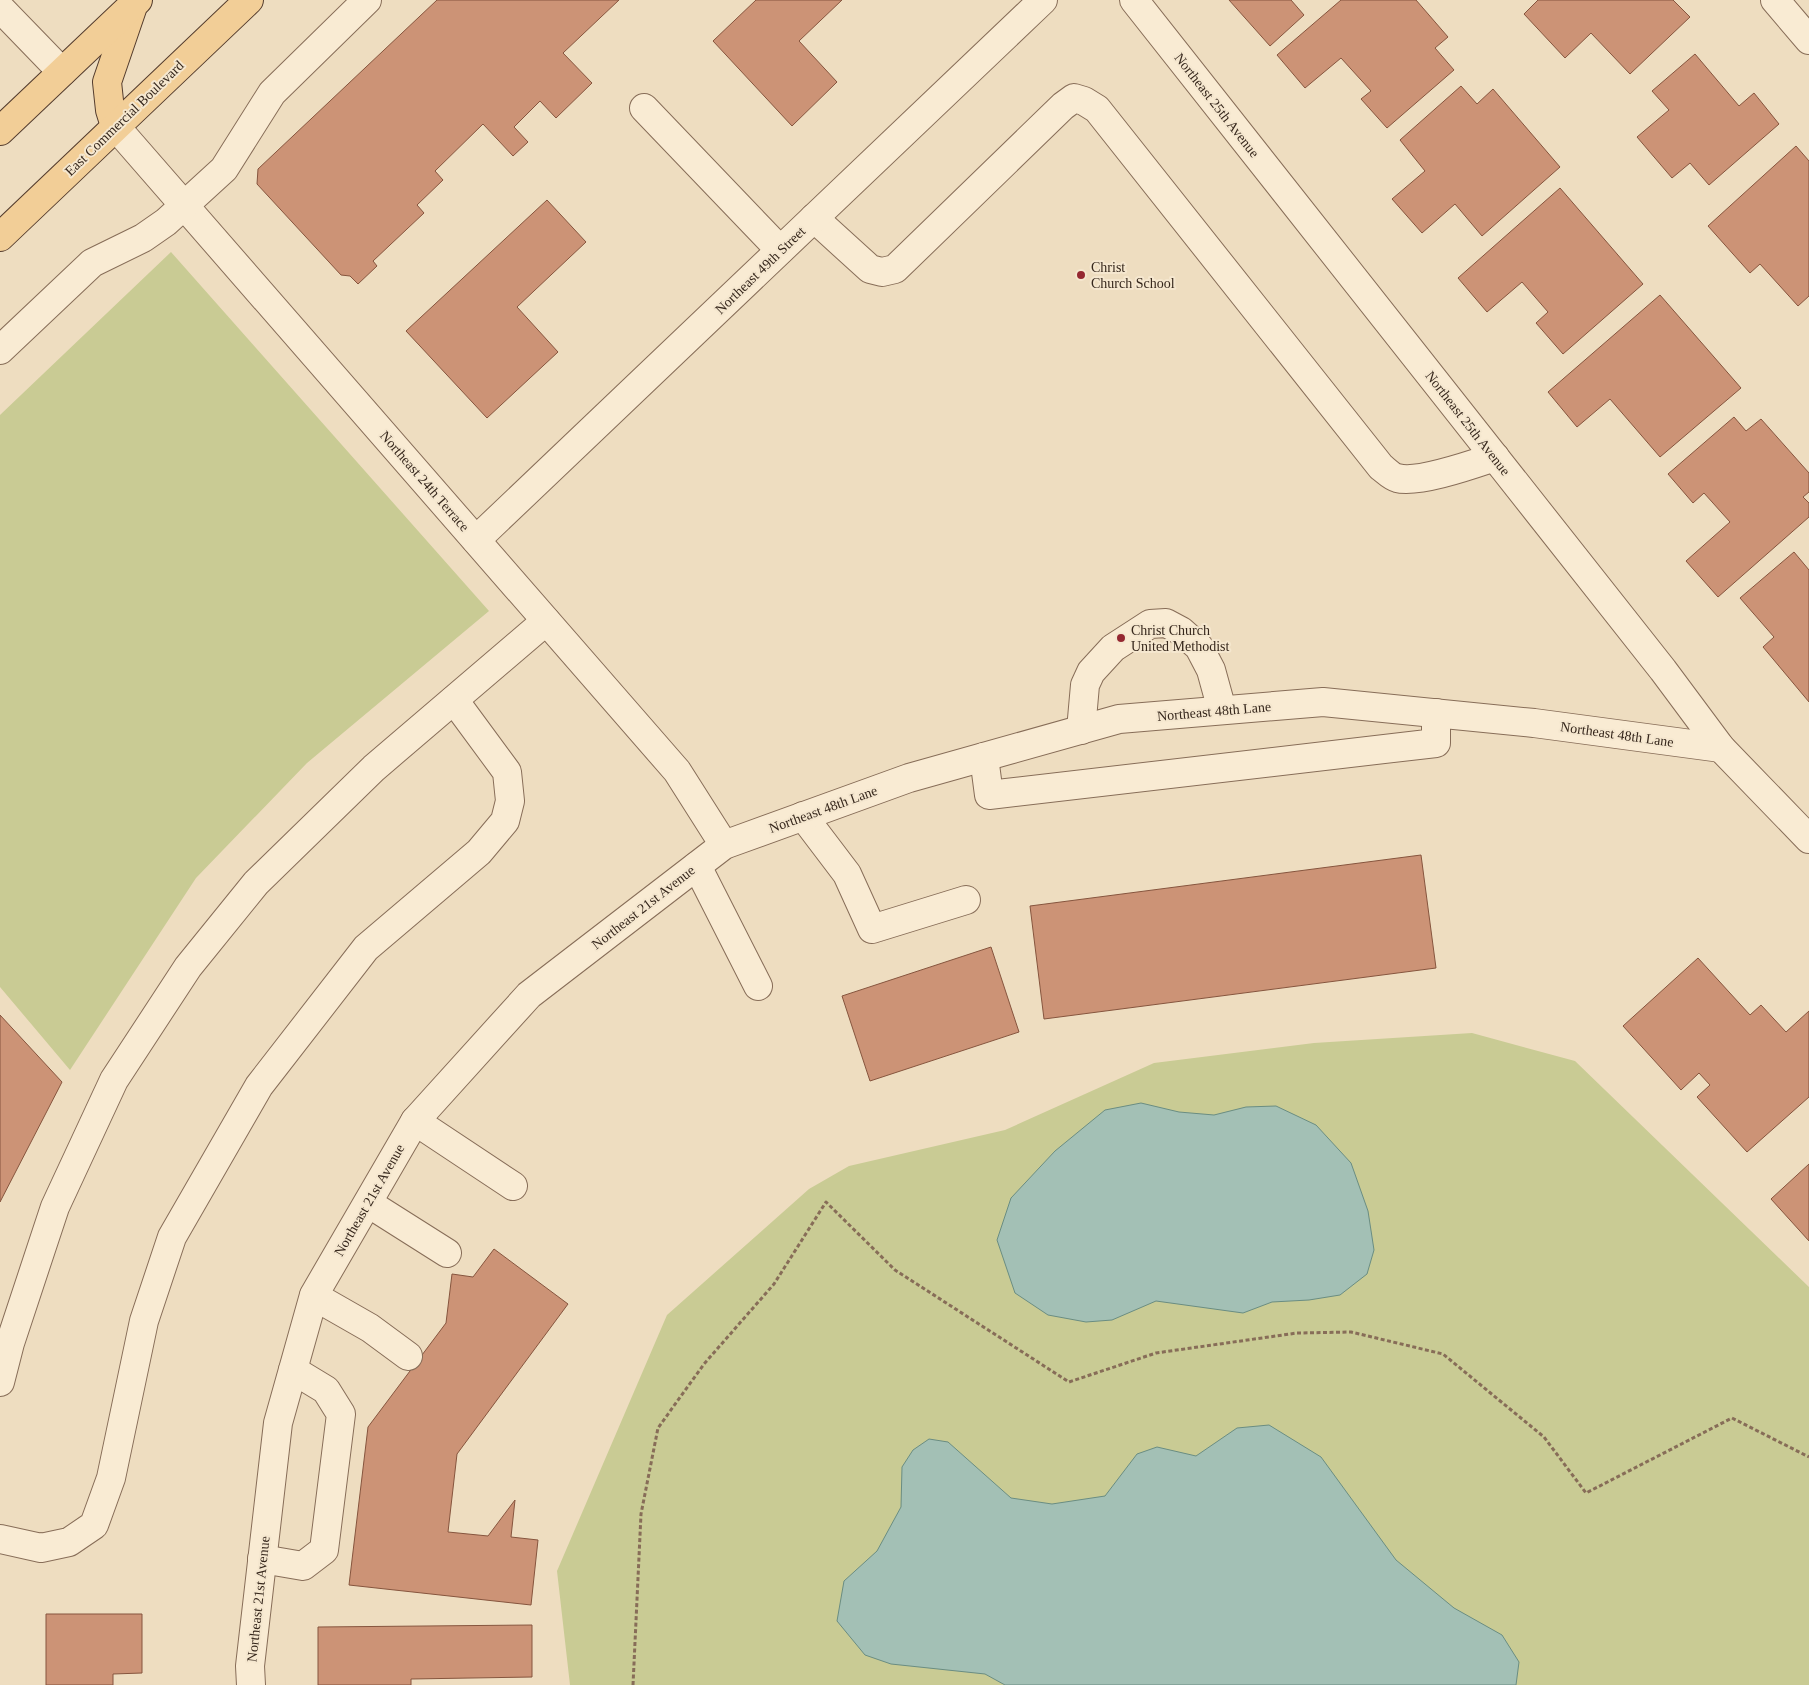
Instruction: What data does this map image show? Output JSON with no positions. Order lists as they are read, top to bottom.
{
  "streets": {
    "main road": ["East Commercial Boulevard"],
    "street": [
      "Northeast 25th Avenue",
      "Northeast 49th Street",
      "Northeast 24th Terrace",
      "Northeast 48th Lane",
      "Northeast 21st Avenue"
    ]
  },
  "crossings": [
    ["Northeast 25th Avenue", "Northeast 48th Lane"],
    ["East Commercial Boulevard", "Northeast 24th Terrace"],
    ["Northeast 49th Street", "Northeast 24th Terrace"],
    ["Northeast 24th Terrace", "Northeast 48th Lane"],
    ["Northeast 24th Terrace", "Northeast 21st Avenue"],
    ["Northeast 48th Lane", "Northeast 21st Avenue"]
  ],
  "places": ["Christ Church School", "Christ Church United Methodist"]
}
